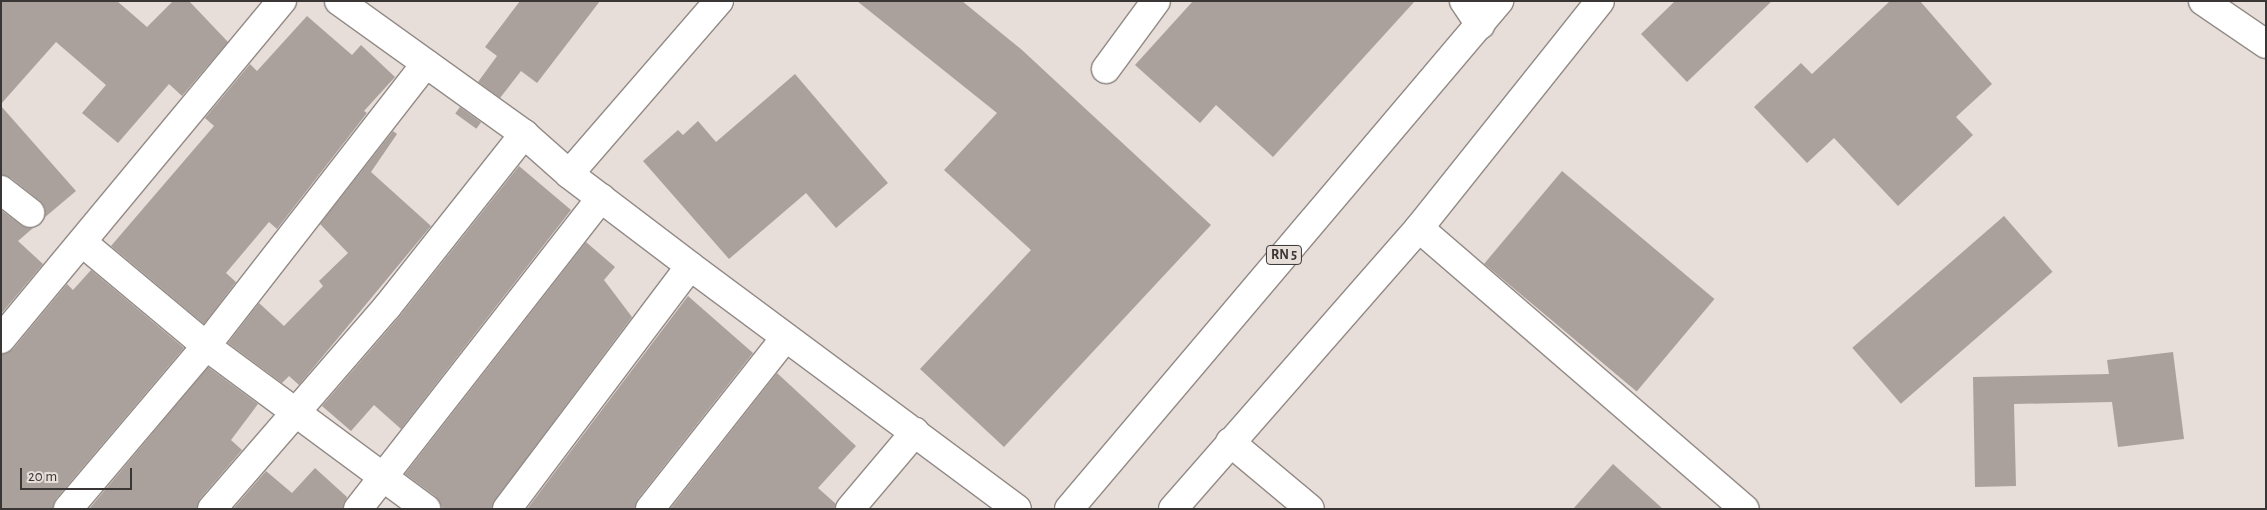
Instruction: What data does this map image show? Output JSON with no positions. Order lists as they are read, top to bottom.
{
  "streets": {
    "street": ["RN 5"]
  },
  "scale_bar": "20 m"
}
